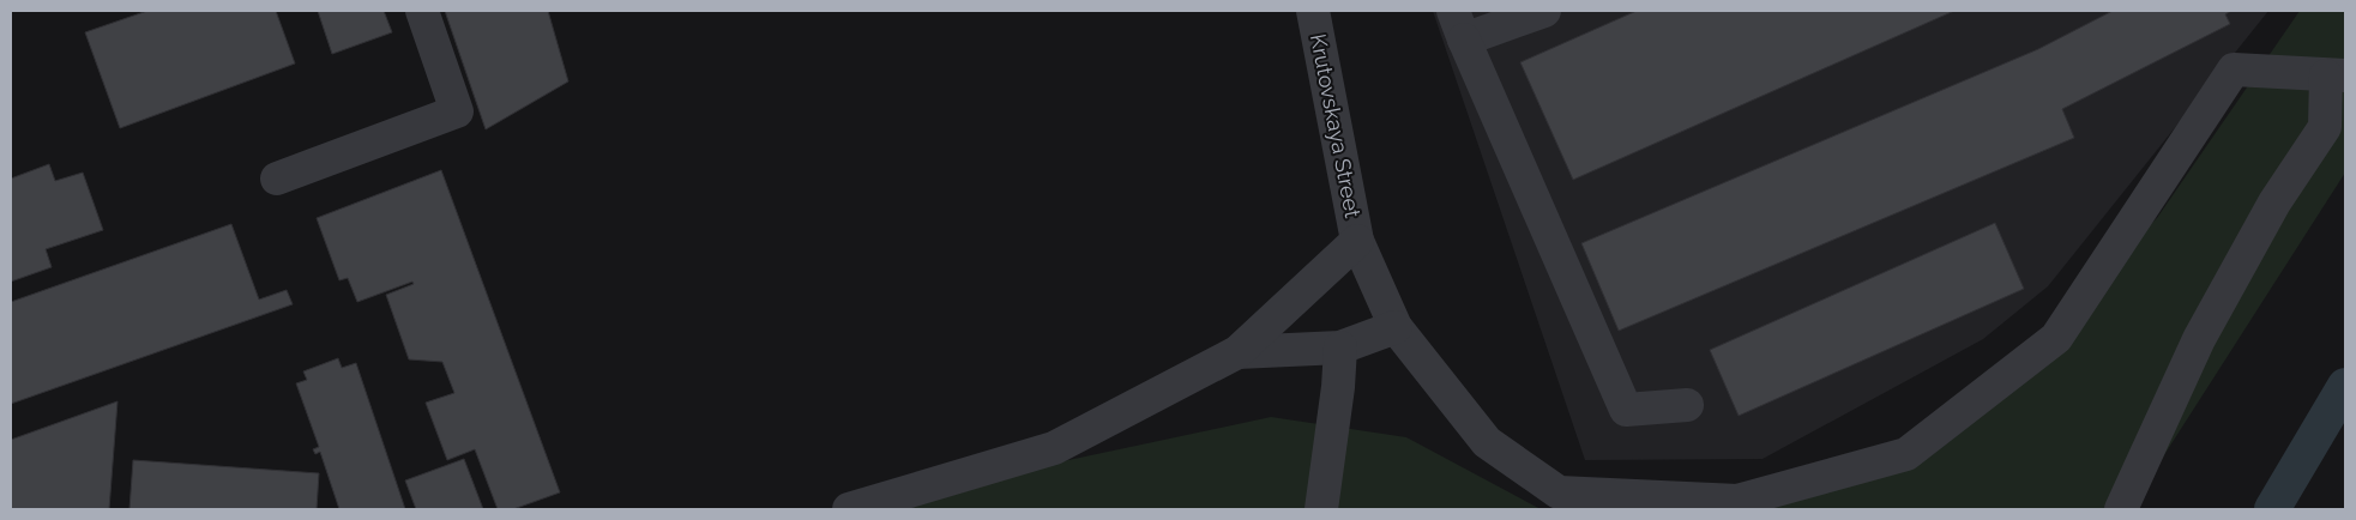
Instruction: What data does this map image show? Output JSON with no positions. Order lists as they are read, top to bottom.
{
  "streets": {
    "street": ["Krutovskaya Street"]
  }
}
